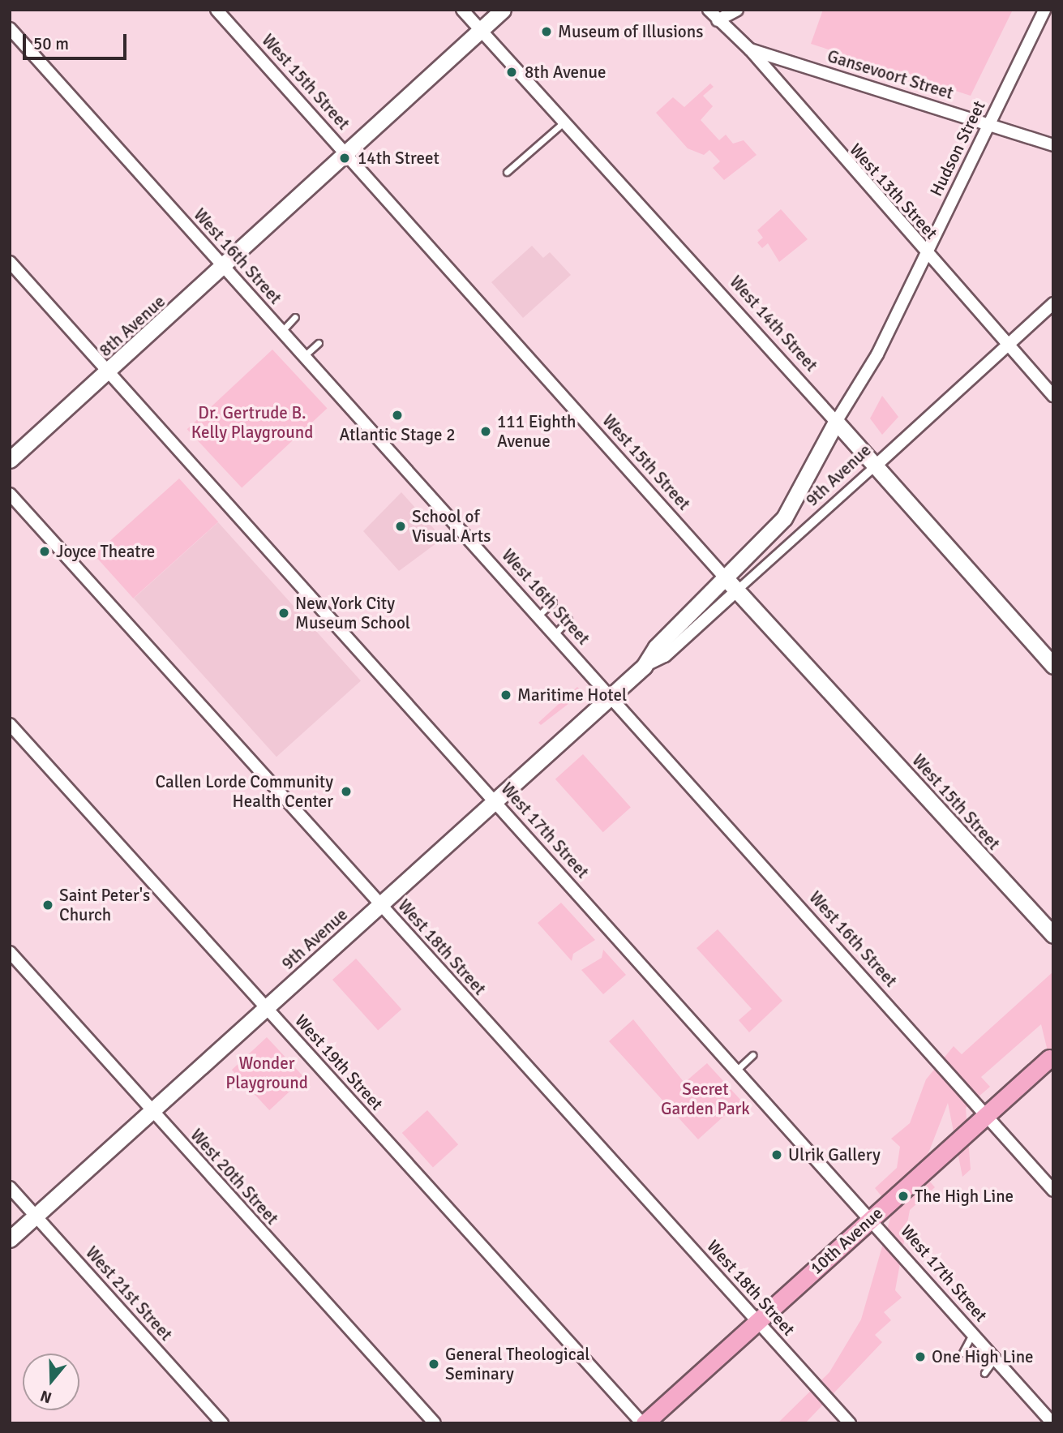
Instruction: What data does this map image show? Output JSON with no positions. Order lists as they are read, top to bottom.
{
  "streets": {
    "main road": [
      "West 15th Street",
      "West 14th Street",
      "8th Avenue",
      "9th Avenue",
      "10th Avenue"
    ],
    "street": [
      "Gansevoort Street",
      "Hudson Street",
      "West 13th Street",
      "West 16th Street",
      "West 17th Street",
      "West 18th Street",
      "West 19th Street",
      "West 20th Street",
      "West 21st Street"
    ]
  },
  "crossings": [
    ["Gansevoort Street", "Hudson Street"],
    ["Gansevoort Street", "West 13th Street"],
    ["West 15th Street", "8th Avenue"],
    ["West 15th Street", "9th Avenue"],
    ["Hudson Street", "West 13th Street"],
    ["Hudson Street", "West 14th Street"],
    ["Hudson Street", "9th Avenue"],
    ["West 13th Street", "9th Avenue"],
    ["West 16th Street", "8th Avenue"],
    ["West 16th Street", "9th Avenue"],
    ["West 16th Street", "10th Avenue"],
    ["West 14th Street", "8th Avenue"],
    ["West 14th Street", "9th Avenue"],
    ["8th Avenue", "West 17th Street"],
    ["9th Avenue", "West 17th Street"],
    ["9th Avenue", "West 18th Street"],
    ["9th Avenue", "West 19th Street"],
    ["9th Avenue", "West 20th Street"],
    ["9th Avenue", "West 21st Street"],
    ["West 17th Street", "10th Avenue"],
    ["West 18th Street", "10th Avenue"],
    ["West 19th Street", "10th Avenue"]
  ],
  "parks": ["Dr. Gertrude B. Kelly Playground", "Wonder Playground", "Secret Garden Park"],
  "places": [
    "Museum of Illusions",
    "8th Avenue",
    "14th Street",
    "Atlantic Stage 2",
    "111 Eighth Avenue",
    "School of Visual Arts",
    "Joyce Theatre",
    "New York City Museum School",
    "Maritime Hotel",
    "Callen Lorde Community Health Center",
    "Saint Peter's Church",
    "Ulrik Gallery",
    "The High Line",
    "One High Line",
    "General Theological Seminary"
  ],
  "scale_bar": "50 m",
  "north": "bottom"
}
